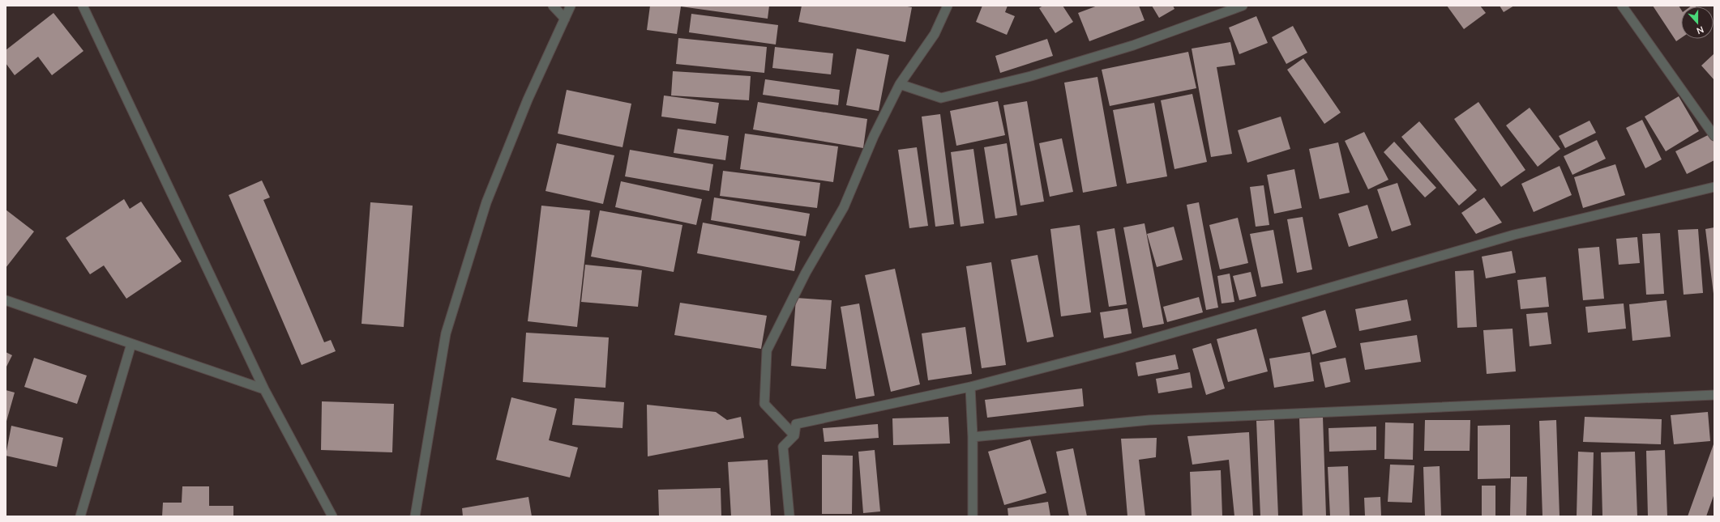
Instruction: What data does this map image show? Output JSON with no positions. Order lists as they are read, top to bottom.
{
  "north": "bottom"
}
